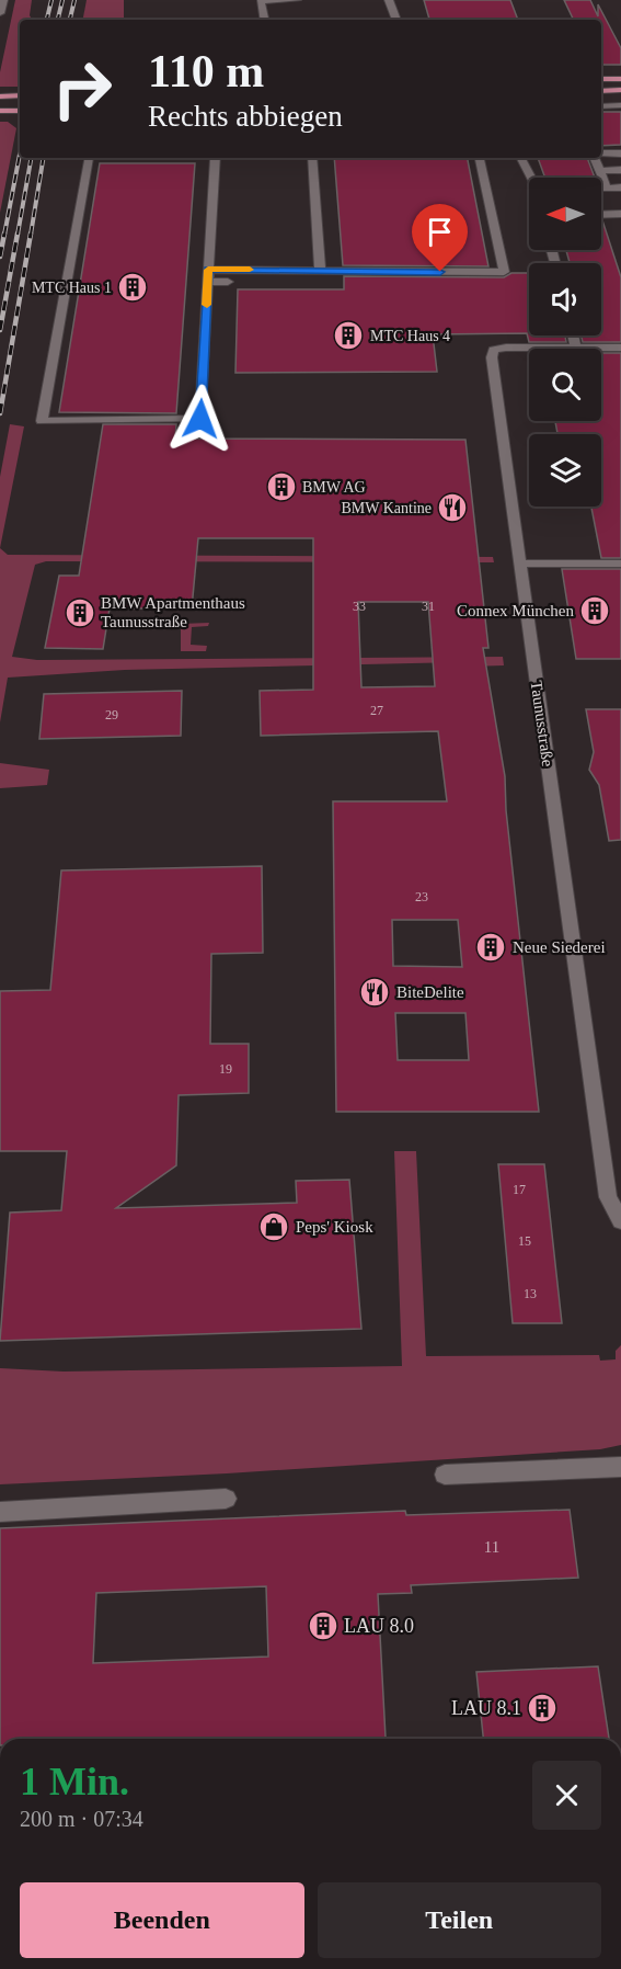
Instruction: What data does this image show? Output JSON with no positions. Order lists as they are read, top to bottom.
{
  "streets": {
    "street": ["Taunusstraße"]
  },
  "places": {
    "building": [
      "MTC Haus 1",
      "MTC Haus 4",
      "BMW AG",
      "Connex München",
      "BMW Apartmenthaus Taunusstraße",
      "Neue Siederei",
      "LAU 8.0",
      "LAU 8.1"
    ],
    "restaurant": ["BMW Kantine", "BiteDelite"],
    "shop": ["Peps' Kiosk"]
  },
  "house_numbers": [
    "33",
    "31",
    "27",
    "29",
    "23",
    "19",
    "17",
    "15",
    "13",
    "11"
  ],
  "north": "left",
  "page": {
    "turn": ["110 m", "Rechts abbiegen"],
    "heading": ["1 Min.", "200 m · 07:34"],
    "buttons": ["Beenden", "Teilen"]
  }
}
